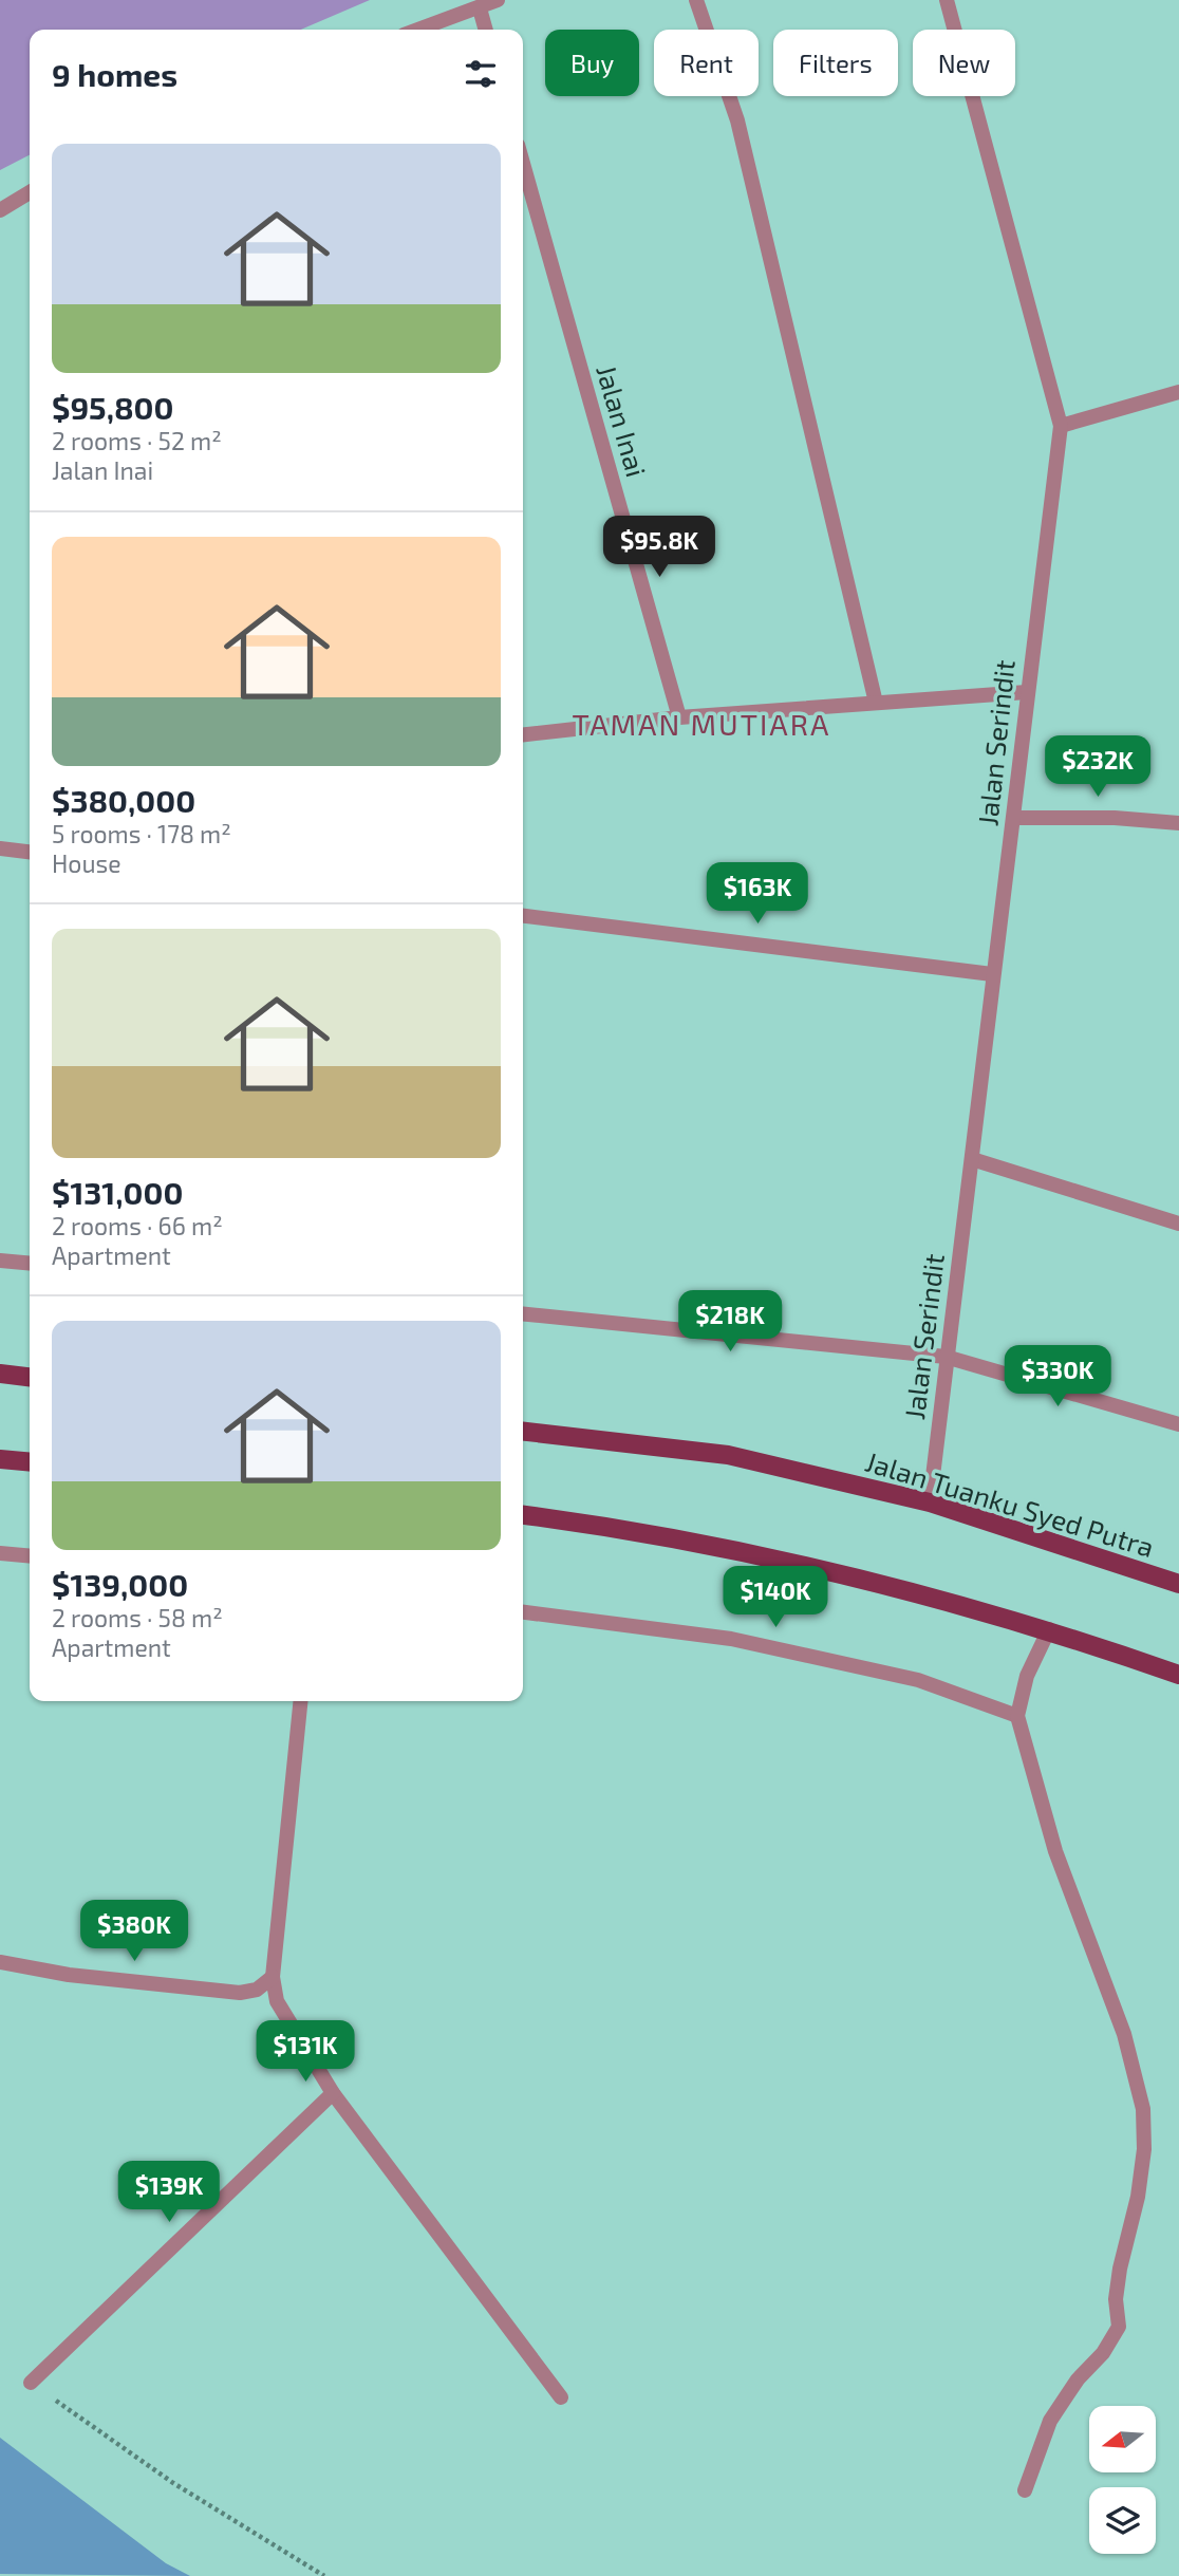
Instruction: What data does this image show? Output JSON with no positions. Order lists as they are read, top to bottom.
{
  "streets": {
    "main road": ["Jalan Tuanku Syed Putra"],
    "street": ["Jalan Inai", "Jalan Serindit"]
  },
  "crossings": [
    ["Jalan Serindit", "Jalan Tuanku Syed Putra"]
  ],
  "districts": ["TAMAN MUTIARA"],
  "north": "left",
  "page": {
    "chip": [
      "Buy",
      "Rent",
      "Filters",
      "New"
    ],
    "heading": "9 homes",
    "list": [
      {
        "name": "$95,800",
        "note": "2 rooms · 52 m² · Jalan Inai"
      },
      {
        "name": "$380,000",
        "note": "5 rooms · 178 m² · House"
      },
      {
        "name": "$131,000",
        "note": "2 rooms · 66 m² · Apartment"
      },
      {
        "name": "$139,000",
        "note": "2 rooms · 58 m² · Apartment"
      }
    ],
    "price": [
      "$95.8K",
      "$232K",
      "$163K",
      "$218K",
      "$330K",
      "$140K",
      "$380K",
      "$131K",
      "$139K"
    ]
  }
}
